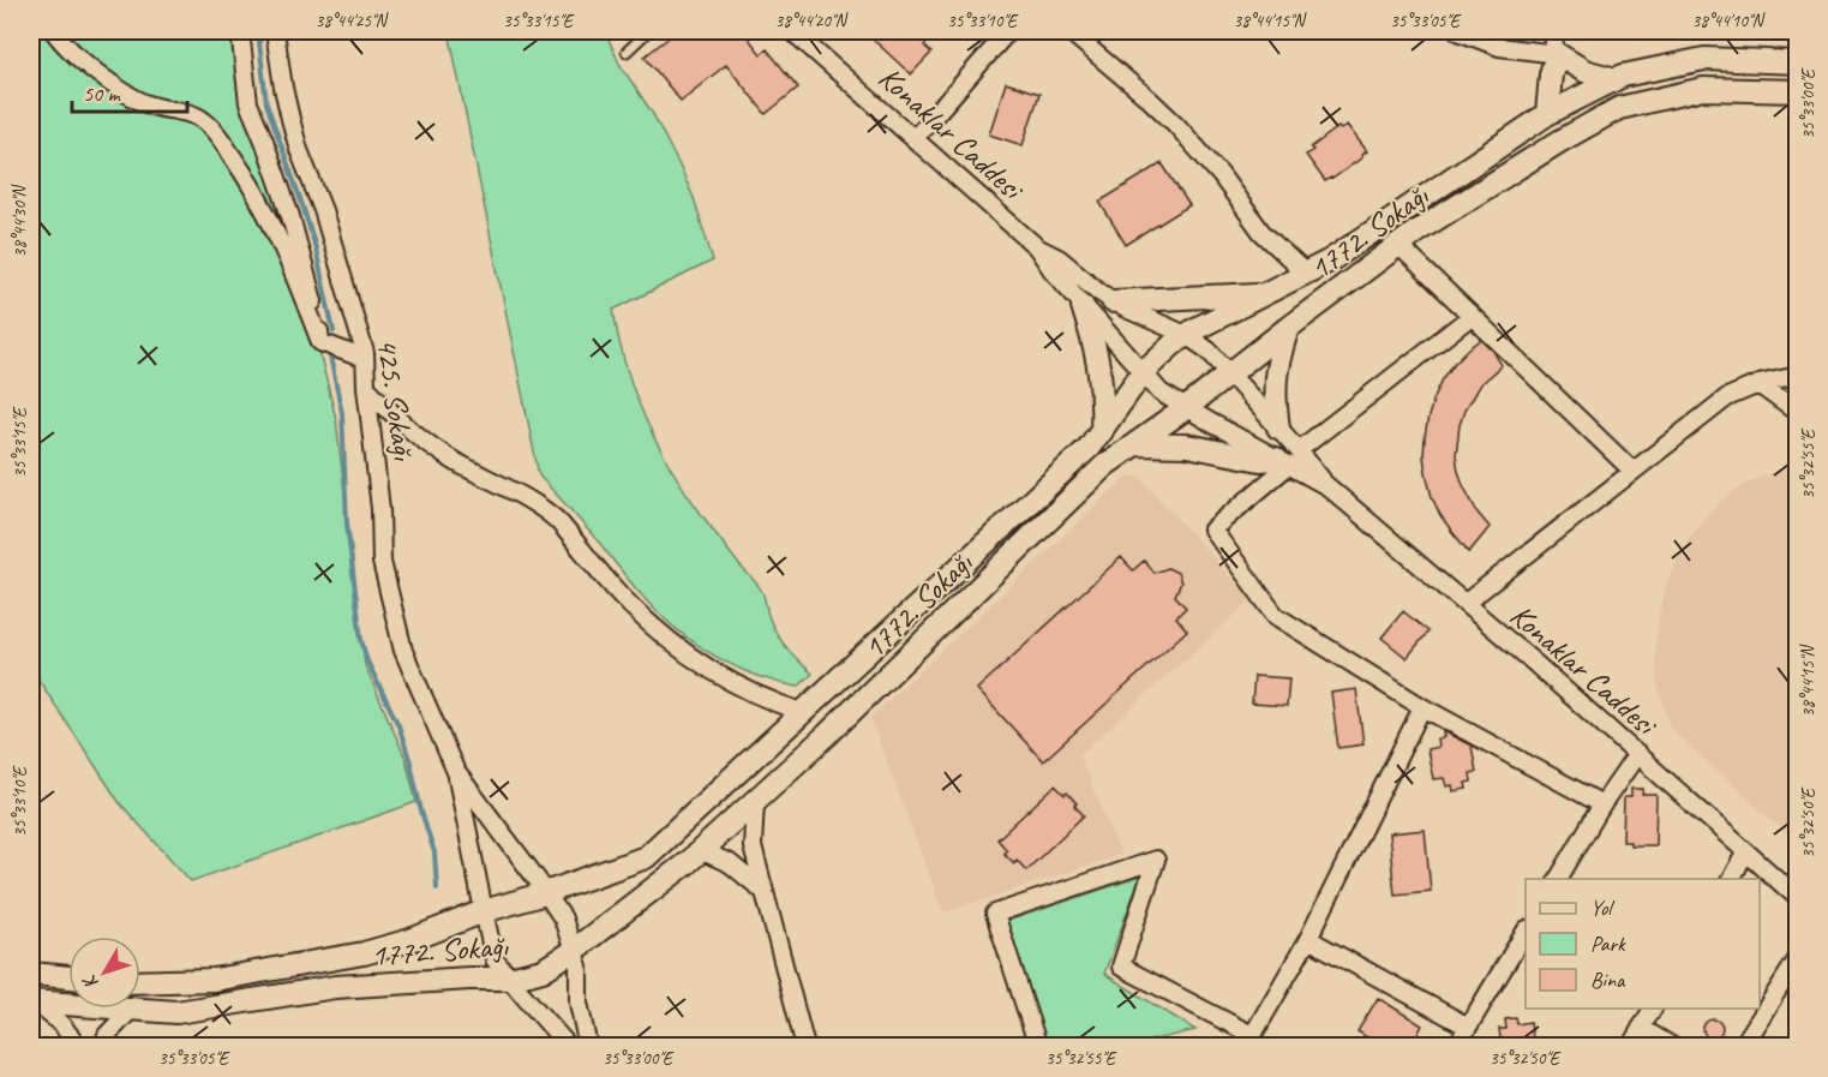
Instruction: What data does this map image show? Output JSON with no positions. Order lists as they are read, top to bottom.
{
  "streets": {
    "street": ["Konaklar Caddesi", "1772. Sokağı", "425. Sokağı"]
  },
  "crossings": [
    ["Konaklar Caddesi", "1772. Sokağı"],
    ["1772. Sokağı", "425. Sokağı"]
  ],
  "legend": ["Yol", "Park", "Bina"],
  "scale_bar": "50 m",
  "north": "bottom left",
  "coordinates": [
    "38°44'25\"N",
    "35°33'15\"E",
    "38°44'20\"N",
    "35°33'10\"E",
    "38°44'15\"N",
    "35°33'05\"E",
    "38°44'10\"N",
    "35°33'00\"E",
    "38°44'30\"N",
    "35°32'55\"E",
    "35°32'50\"E"
  ]
}
